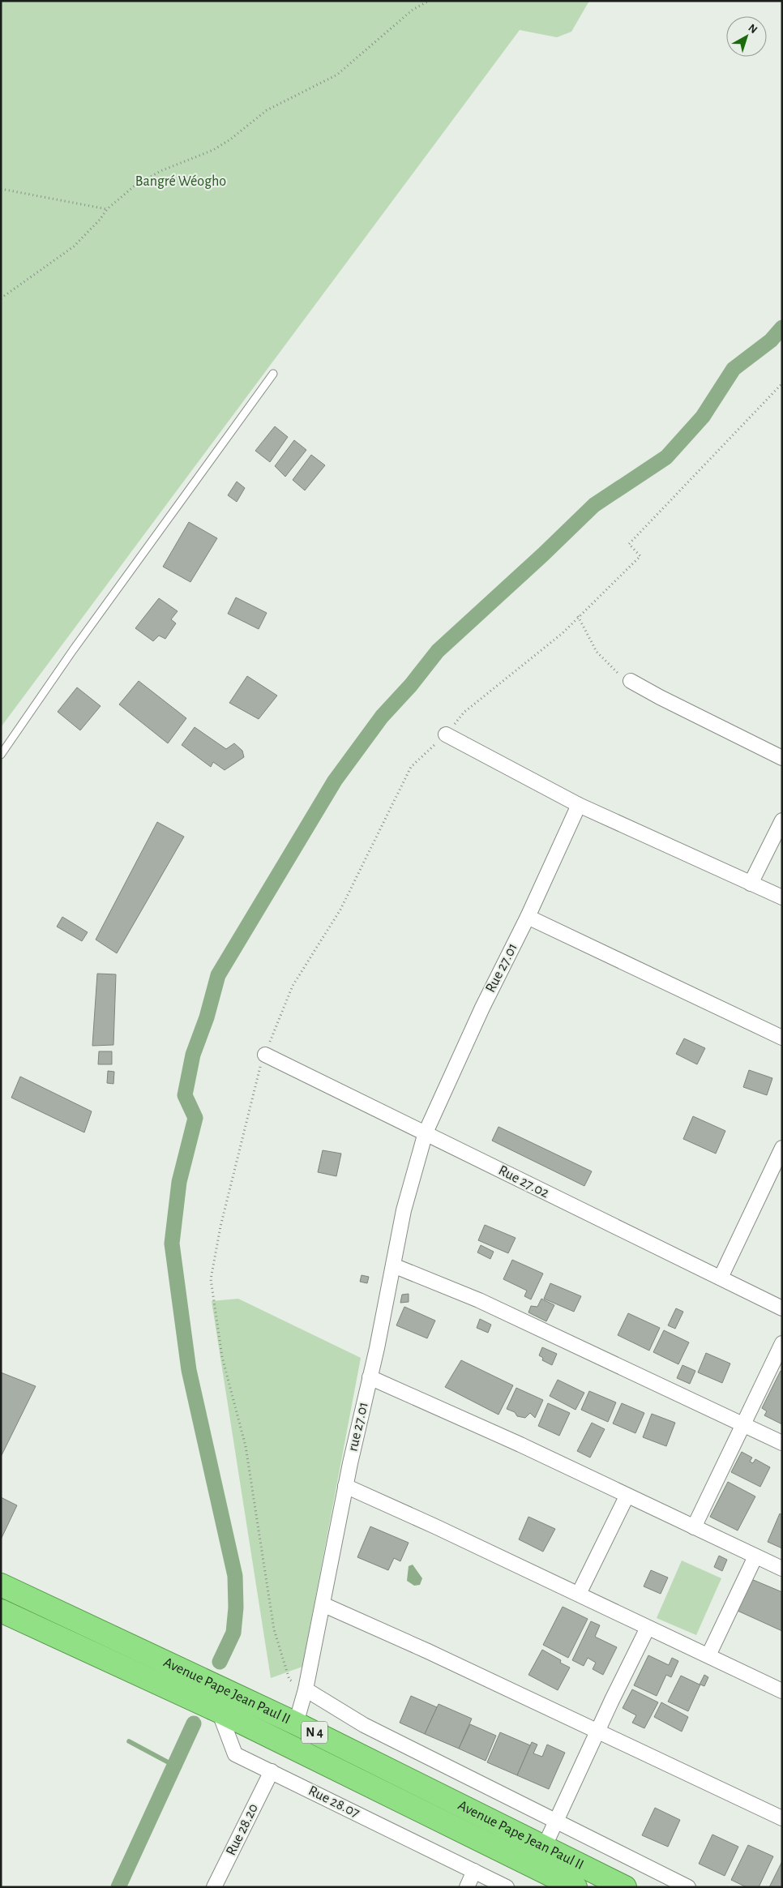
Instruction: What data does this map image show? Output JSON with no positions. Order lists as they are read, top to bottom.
{
  "streets": {
    "highway": ["Avenue Pape Jean Paul II", "N 4"],
    "street": [
      "Rue 27.01",
      "Rue 27.02",
      "rue 27.01",
      "Rue 28.07",
      "Rue 28.20"
    ]
  },
  "crossings": [
    ["Rue 27.01", "Rue 27.02"],
    ["Rue 27.01", "rue 27.01"],
    ["Rue 27.02", "rue 27.01"],
    ["rue 27.01", "Avenue Pape Jean Paul II"],
    ["Avenue Pape Jean Paul II", "Rue 28.07"],
    ["Rue 28.07", "Rue 28.20"]
  ],
  "parks": ["Bangré Wéogho"],
  "north": "top right"
}
